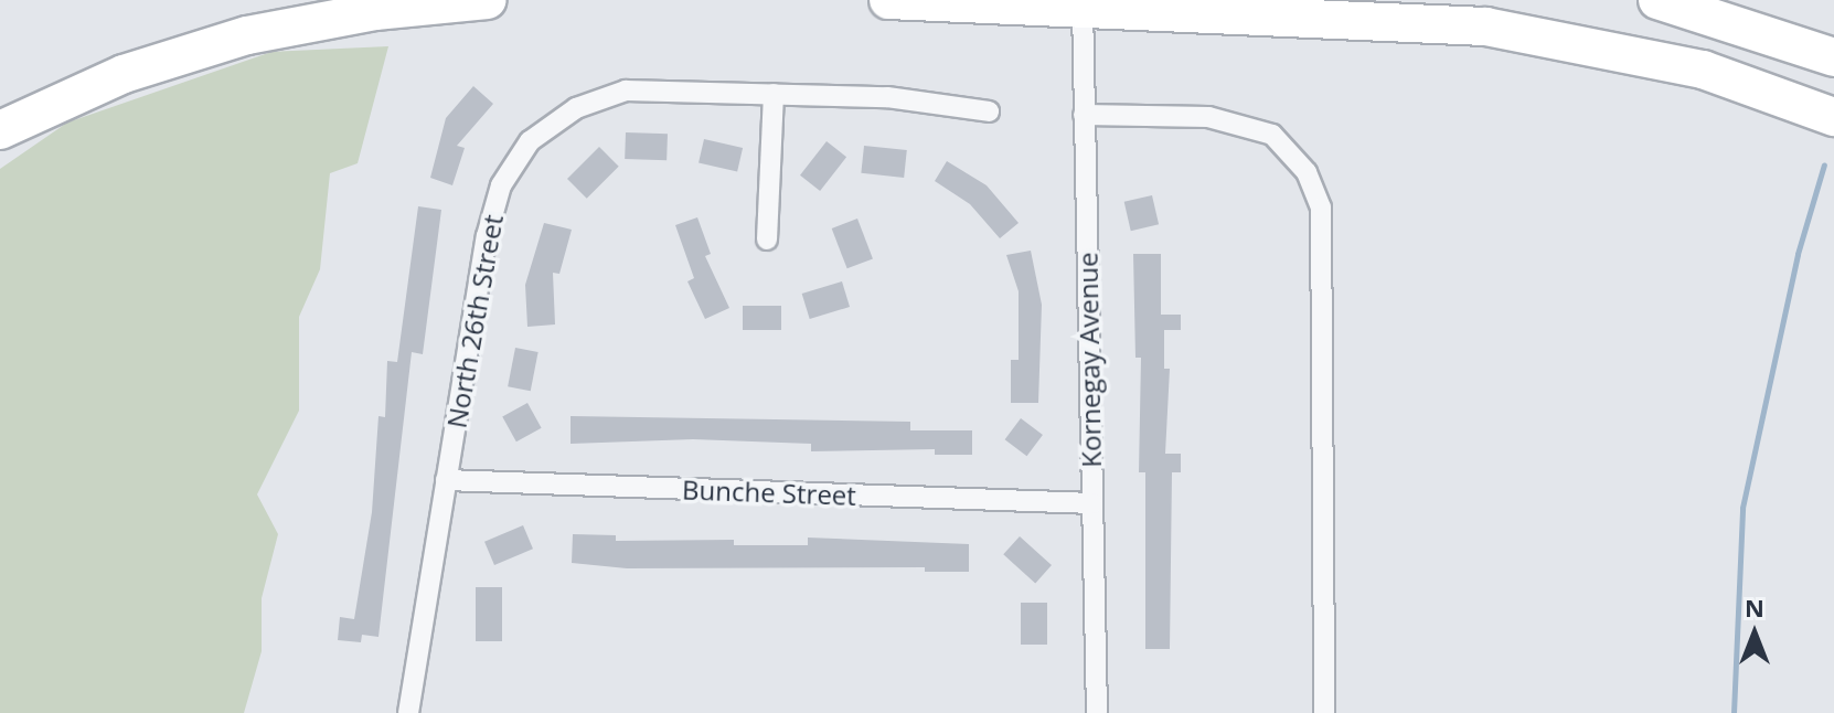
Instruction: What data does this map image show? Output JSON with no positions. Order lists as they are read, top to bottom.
{
  "streets": {
    "street": ["North 26th Street", "Kornegay Avenue", "Bunche Street"]
  },
  "crossings": [
    ["North 26th Street", "Bunche Street"],
    ["Kornegay Avenue", "Bunche Street"]
  ],
  "north": "top"
}
